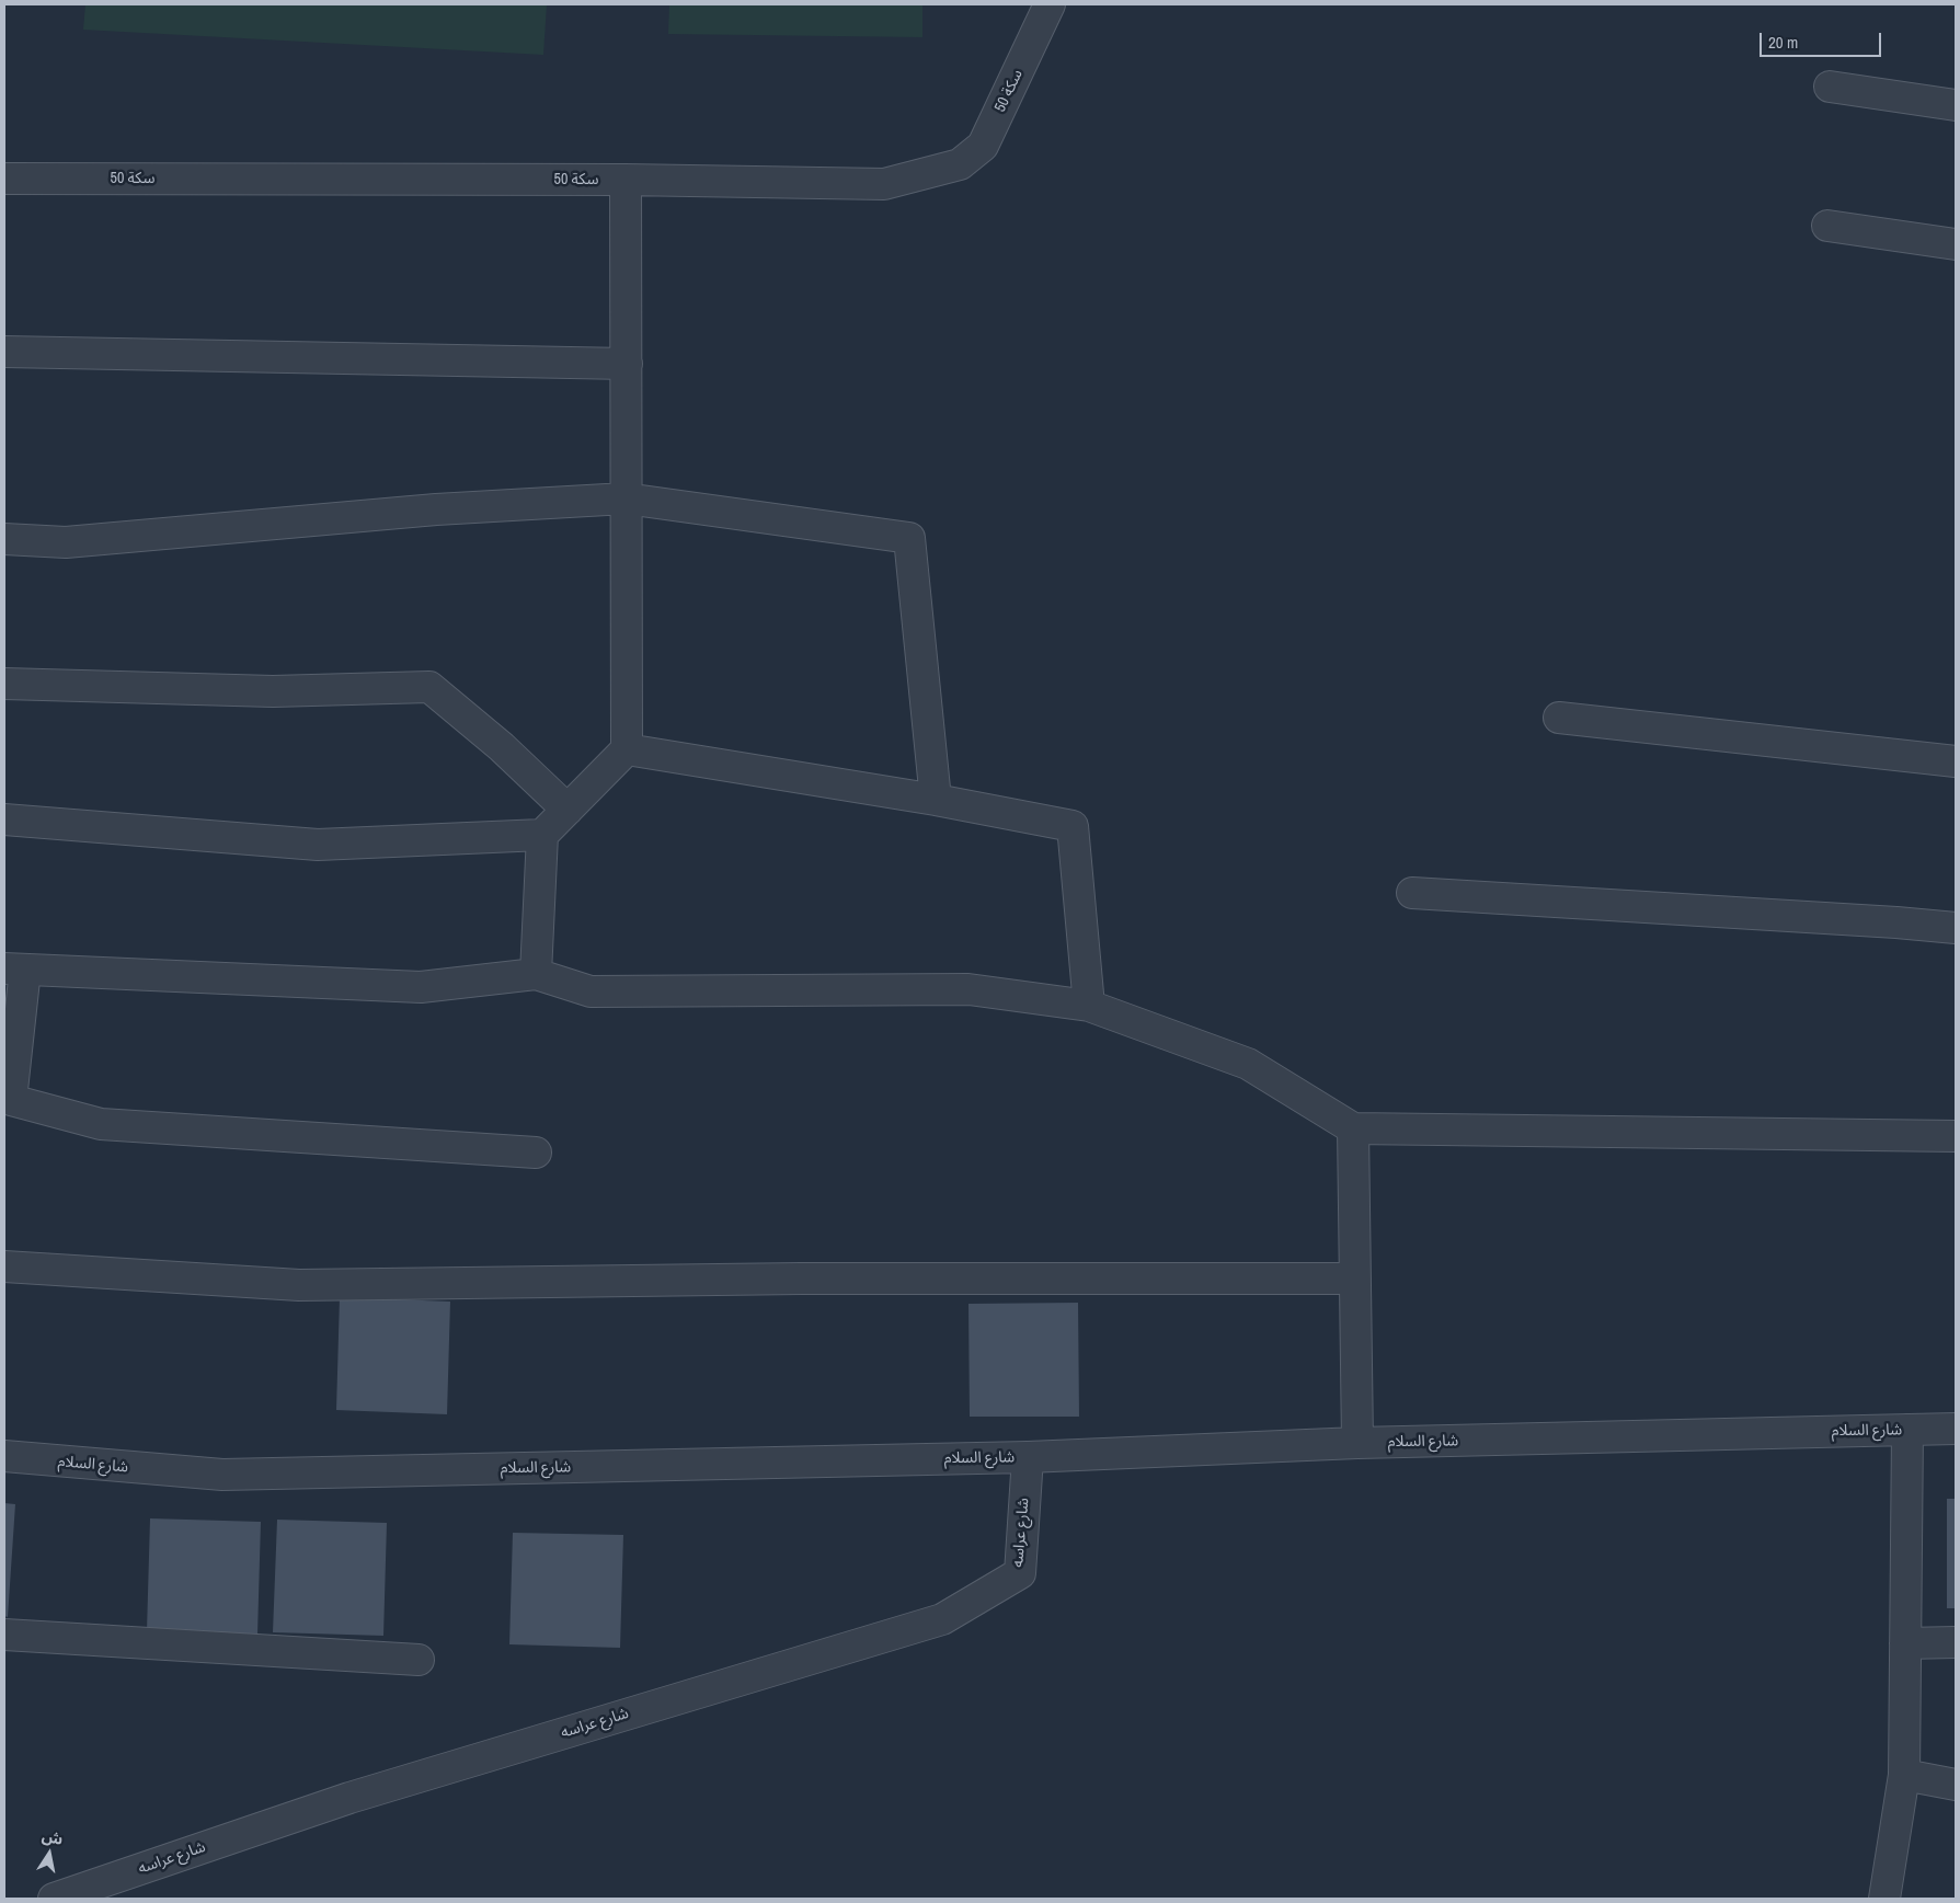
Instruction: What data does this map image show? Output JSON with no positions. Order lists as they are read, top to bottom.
{
  "streets": {
    "street": ["سكة 50", "شارع السلام", "شارع عراسه"]
  },
  "crossings": [
    ["شارع السلام", "شارع عراسه"]
  ],
  "scale_bar": "20 m",
  "north": "top"
}
